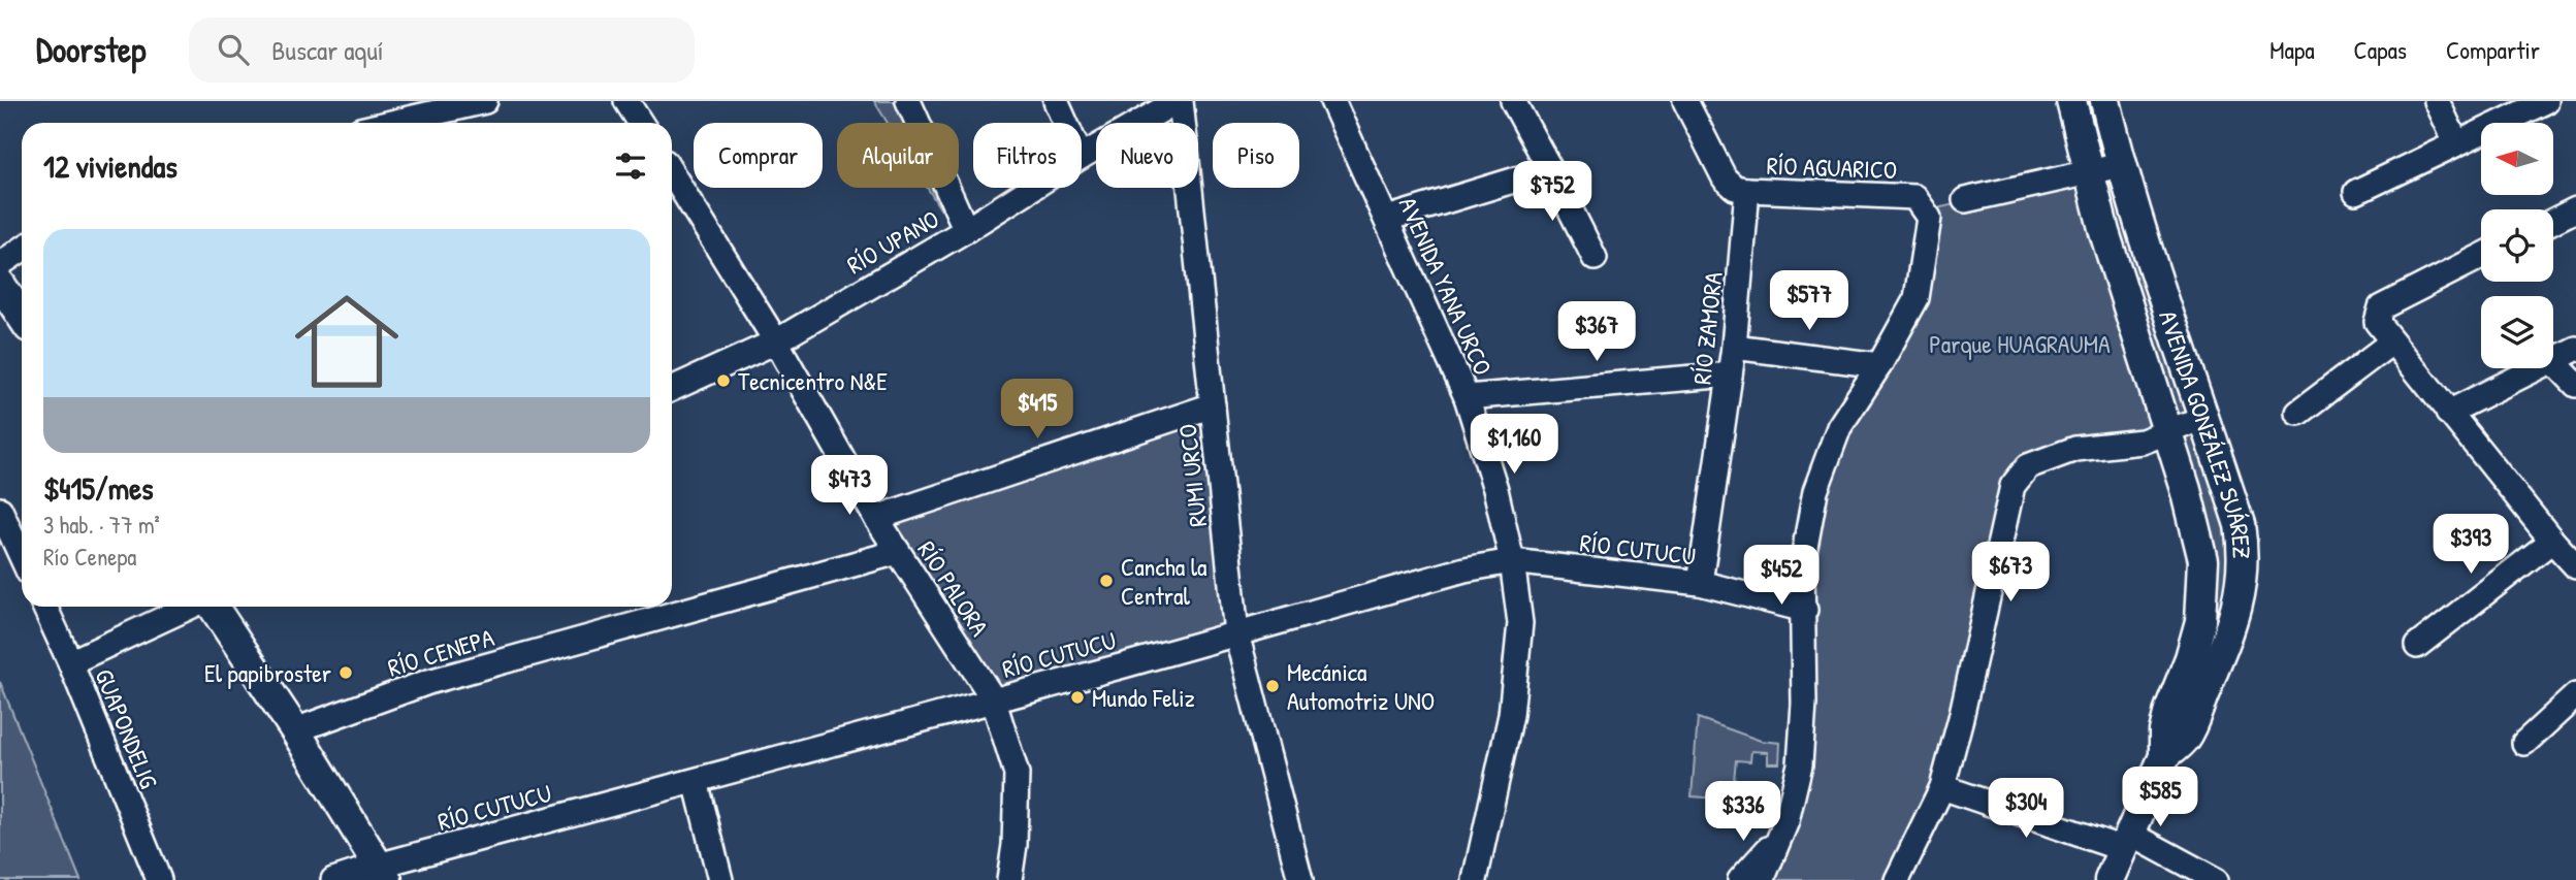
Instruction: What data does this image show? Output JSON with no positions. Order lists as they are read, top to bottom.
{
  "streets": {
    "main road": ["AVENIDA GONZÁLEZ SUÁREZ"],
    "street": [
      "RÍO AGUARICO",
      "RÍO UPANO",
      "AVENIDA YANA URCO",
      "RÍO ZAMORA",
      "RUMI URCO",
      "RÍO CUTUCU",
      "RÍO PALORA",
      "RÍO CENEPA",
      "GUAPONDELIG"
    ]
  },
  "crossings": [
    ["RÍO AGUARICO", "RÍO ZAMORA"],
    ["RÍO UPANO", "RUMI URCO"],
    ["RÍO UPANO", "RÍO PALORA"],
    ["AVENIDA YANA URCO", "RÍO CUTUCU"],
    ["RÍO ZAMORA", "RÍO CUTUCU"],
    ["RUMI URCO", "RÍO CUTUCU"],
    ["RÍO CUTUCU", "RÍO PALORA"],
    ["RÍO PALORA", "RÍO CENEPA"]
  ],
  "parks": ["Parque HUAGRAUMA"],
  "places": [
    "Tecnicentro N&E",
    "Cancha la Central",
    "El papibroster",
    "Mecánica Automotriz UNO",
    "Mundo Feliz"
  ],
  "north": "left",
  "page": {
    "header": "Doorstep",
    "search": "Buscar aquí",
    "nav": ["Mapa", "Capas", "Compartir"],
    "chip": [
      "Comprar",
      "Alquilar",
      "Filtros",
      "Nuevo",
      "Piso"
    ],
    "heading": "12 viviendas",
    "price": [
      "$752",
      "$577",
      "$367",
      "$415",
      "$1,160",
      "$473",
      "$393",
      "$673",
      "$452",
      "$585",
      "$304",
      "$336"
    ],
    "list": [
      {
        "name": "$415/mes",
        "note": "3 hab. · 77 m² · Río Cenepa"
      }
    ]
  }
}
